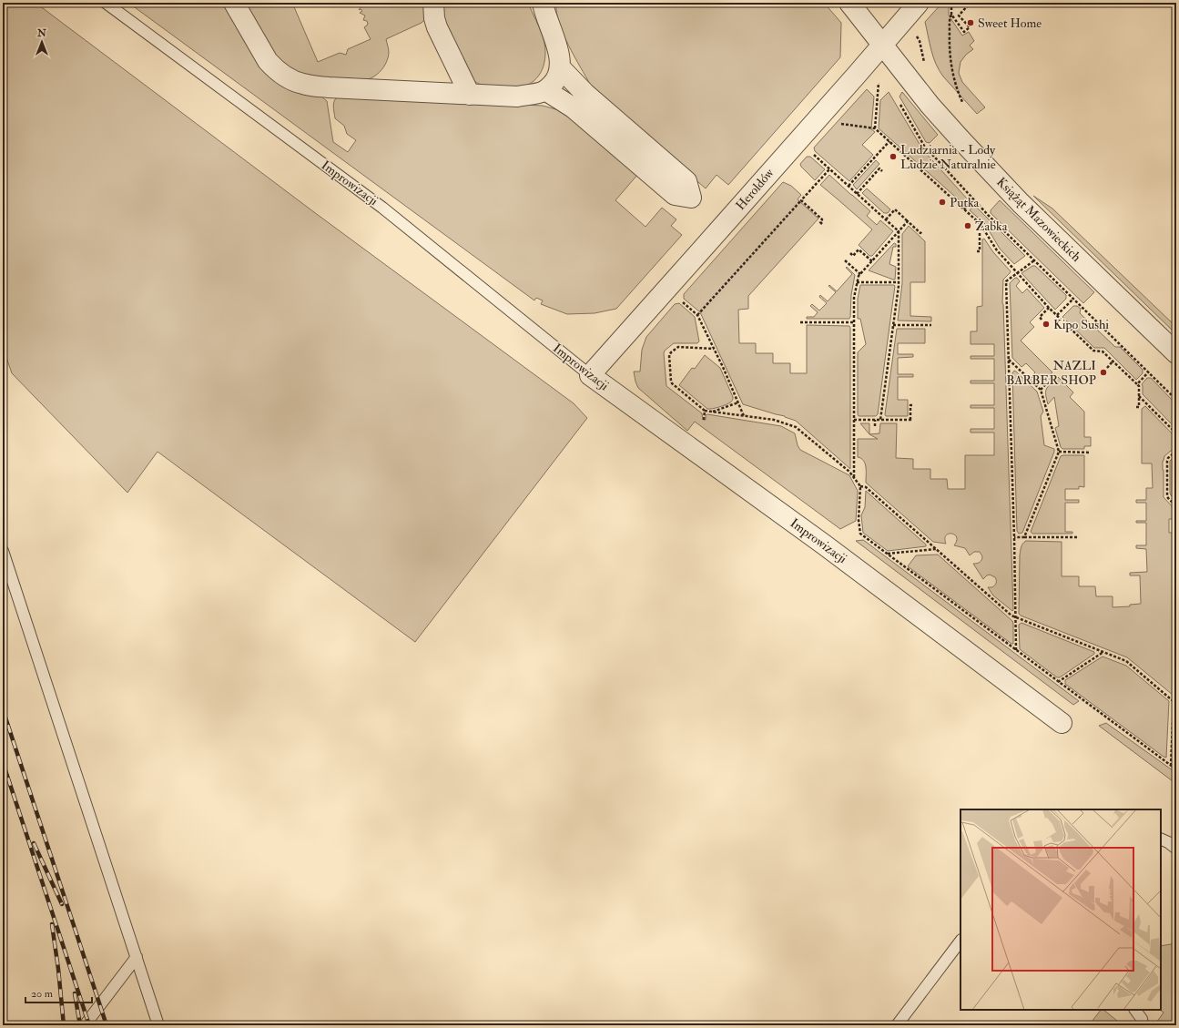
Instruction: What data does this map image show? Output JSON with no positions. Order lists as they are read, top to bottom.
{
  "streets": {
    "street": ["Improwizacji", "Heroldów", "Książąt Mazowieckich"]
  },
  "crossings": [
    ["Improwizacji", "Heroldów"],
    ["Heroldów", "Książąt Mazowieckich"]
  ],
  "places": [
    "Sweet Home",
    "Ludziarnia - Lody Ludzie Naturalnie",
    "Putka",
    "Żabka",
    "Kipo Sushi",
    "NAZLI BARBER SHOP"
  ],
  "scale_bar": "20 m",
  "north": "top"
}
